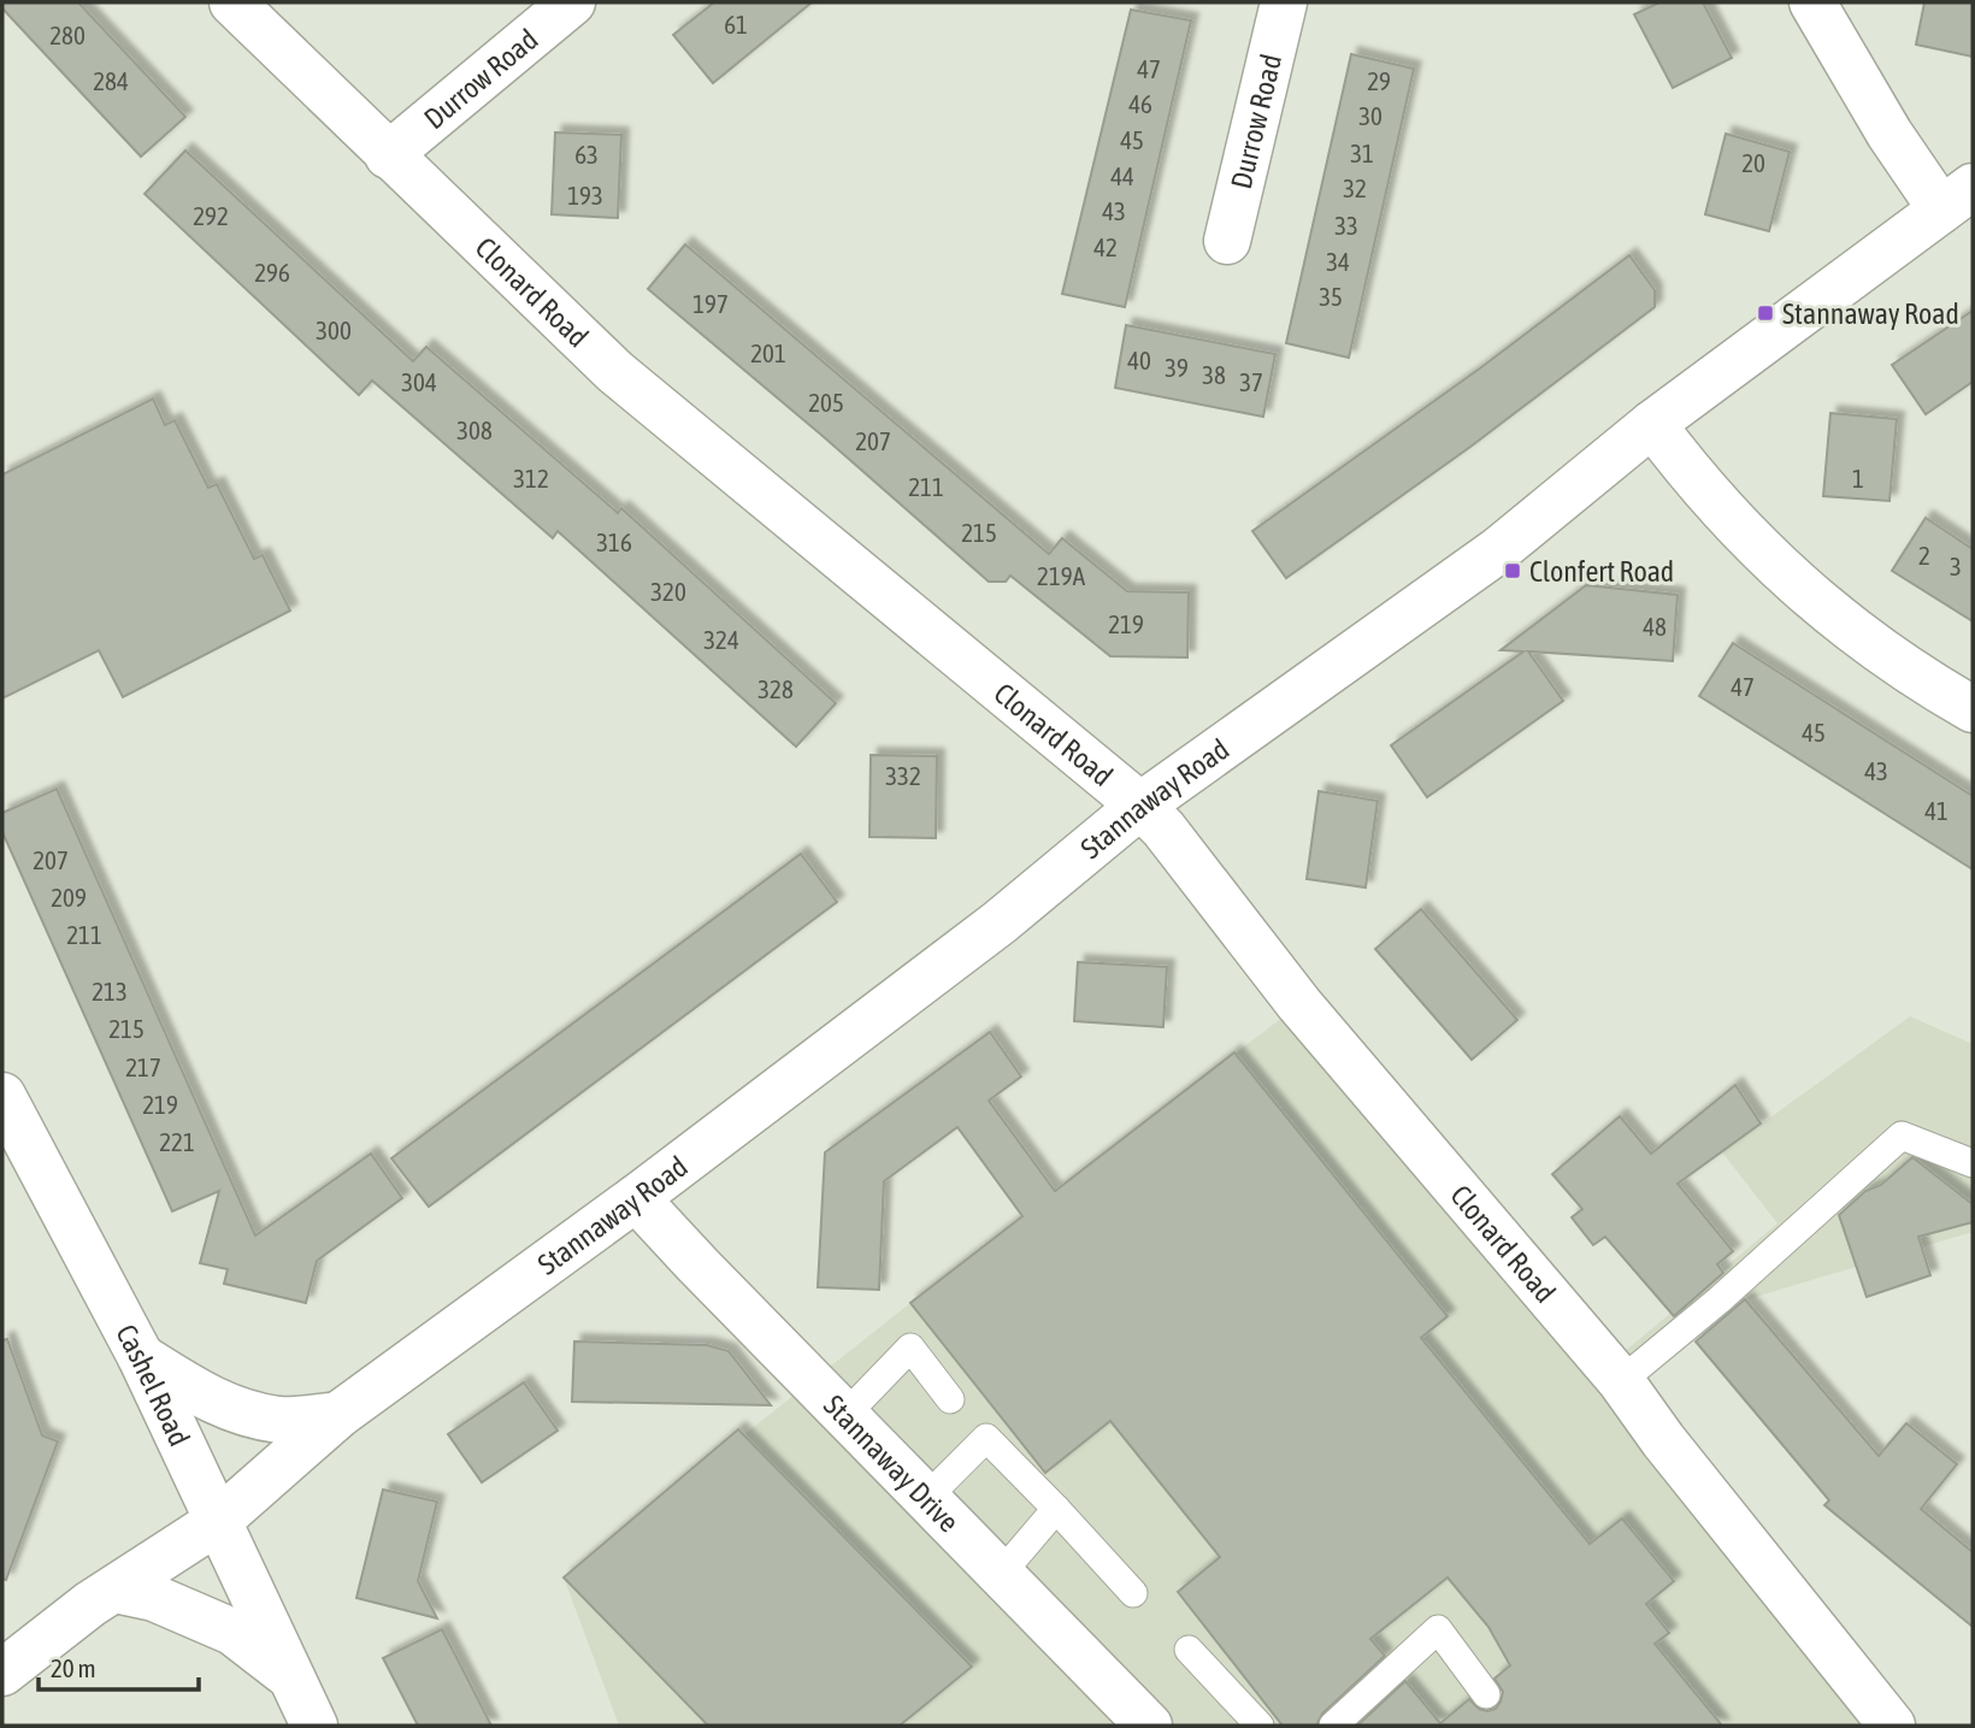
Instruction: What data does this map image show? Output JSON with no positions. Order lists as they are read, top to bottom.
{
  "streets": {
    "street": [
      "Durrow Road",
      "Clonard Road",
      "Stannaway Road",
      "Cashel Road",
      "Stannaway Drive"
    ]
  },
  "crossings": [
    ["Durrow Road", "Clonard Road"],
    ["Clonard Road", "Stannaway Road"],
    ["Stannaway Road", "Cashel Road"],
    ["Stannaway Road", "Stannaway Drive"]
  ],
  "places": {
    "transit": ["Stannaway Road", "Clonfert Road"]
  },
  "house_numbers": [
    "61",
    "280",
    "47",
    "284",
    "29",
    "46",
    "30",
    "45",
    "31",
    "63",
    "20",
    "44",
    "32",
    "193",
    "43",
    "292",
    "33",
    "42",
    "34",
    "296",
    "35",
    "197",
    "300",
    "201",
    "40",
    "39",
    "38",
    "304",
    "37",
    "205",
    "308",
    "207",
    "312",
    "1",
    "211",
    "215",
    "316",
    "2",
    "3",
    "219A",
    "320",
    "219",
    "48",
    "324",
    "47",
    "328",
    "45",
    "43",
    "332",
    "41",
    "207",
    "209",
    "211",
    "213",
    "215",
    "217",
    "219",
    "221"
  ],
  "scale_bar": "20 m"
}
